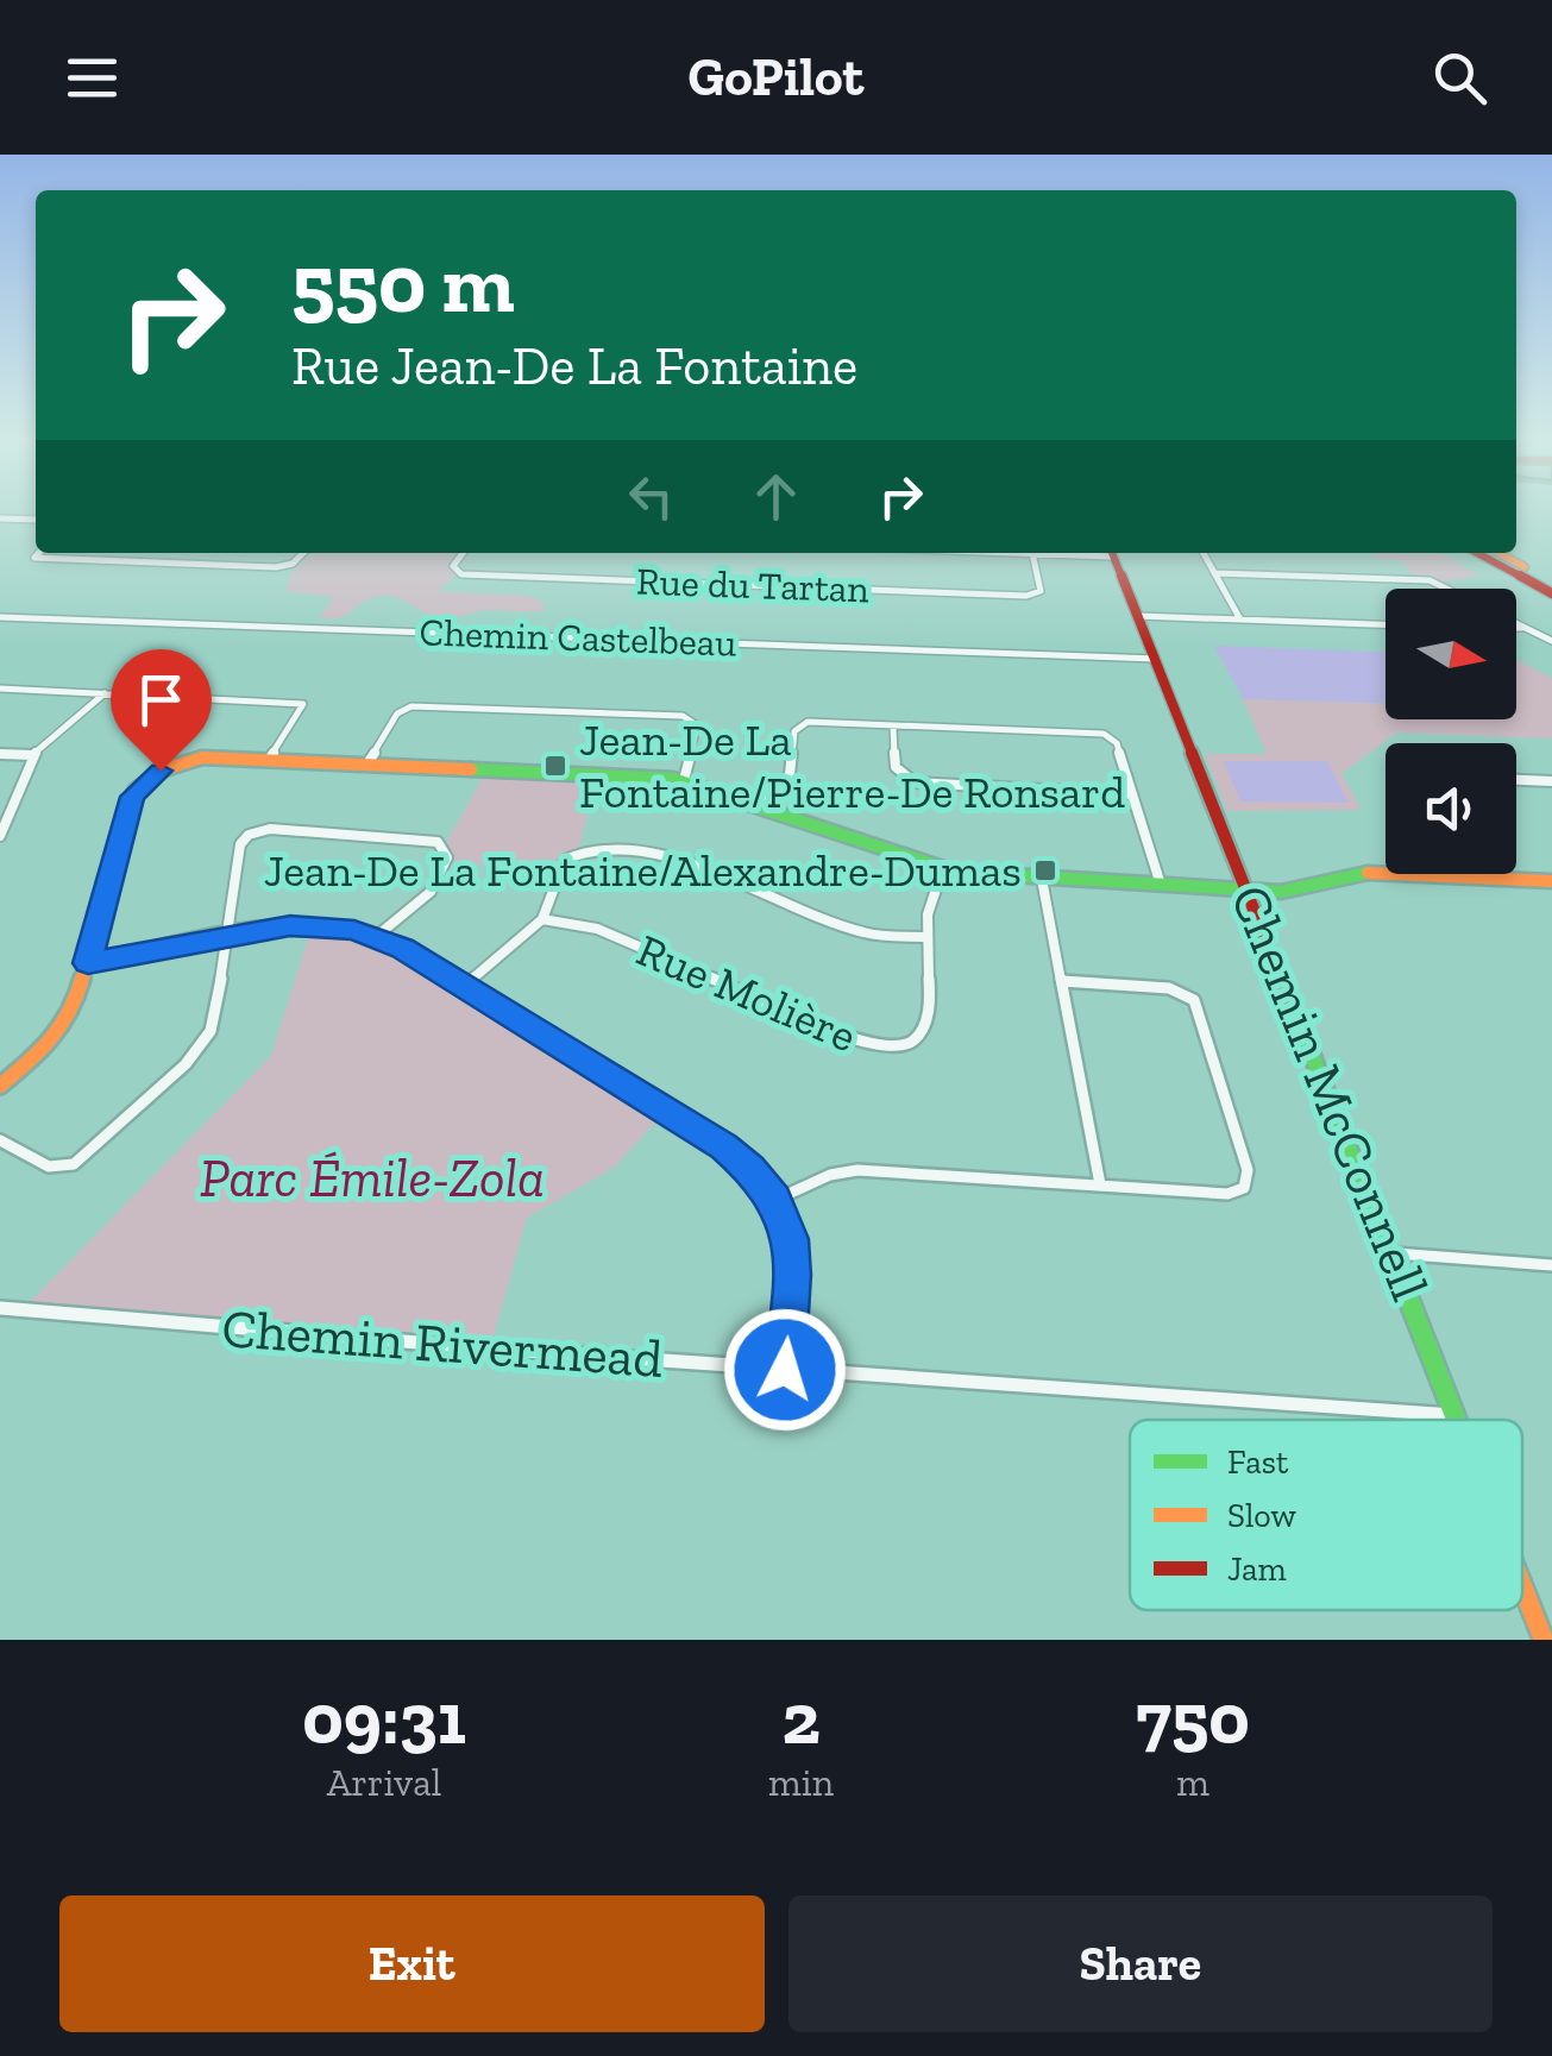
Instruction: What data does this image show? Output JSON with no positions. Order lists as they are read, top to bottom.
{
  "streets": {
    "main road": ["Chemin McConnell"],
    "street": [
      "Rue du Tartan",
      "Chemin Castelbeau",
      "Rue Molière",
      "Chemin Rivermead"
    ]
  },
  "crossings": [
    ["Chemin Castelbeau", "Chemin McConnell"],
    ["Chemin McConnell", "Chemin Rivermead"]
  ],
  "parks": ["Parc Émile-Zola"],
  "places": {
    "transit": ["Jean-De La Fontaine/Pierre-De Ronsard", "Jean-De La Fontaine/Alexandre-Dumas"]
  },
  "legend": ["Fast", "Slow", "Jam"],
  "north": "right",
  "page": {
    "header": "GoPilot",
    "turn": ["550 m", "Rue Jean-De La Fontaine"],
    "eta": [
      "09:31",
      "Arrival",
      "2",
      "min",
      "750",
      "m"
    ],
    "buttons": ["Exit", "Share"]
  }
}
